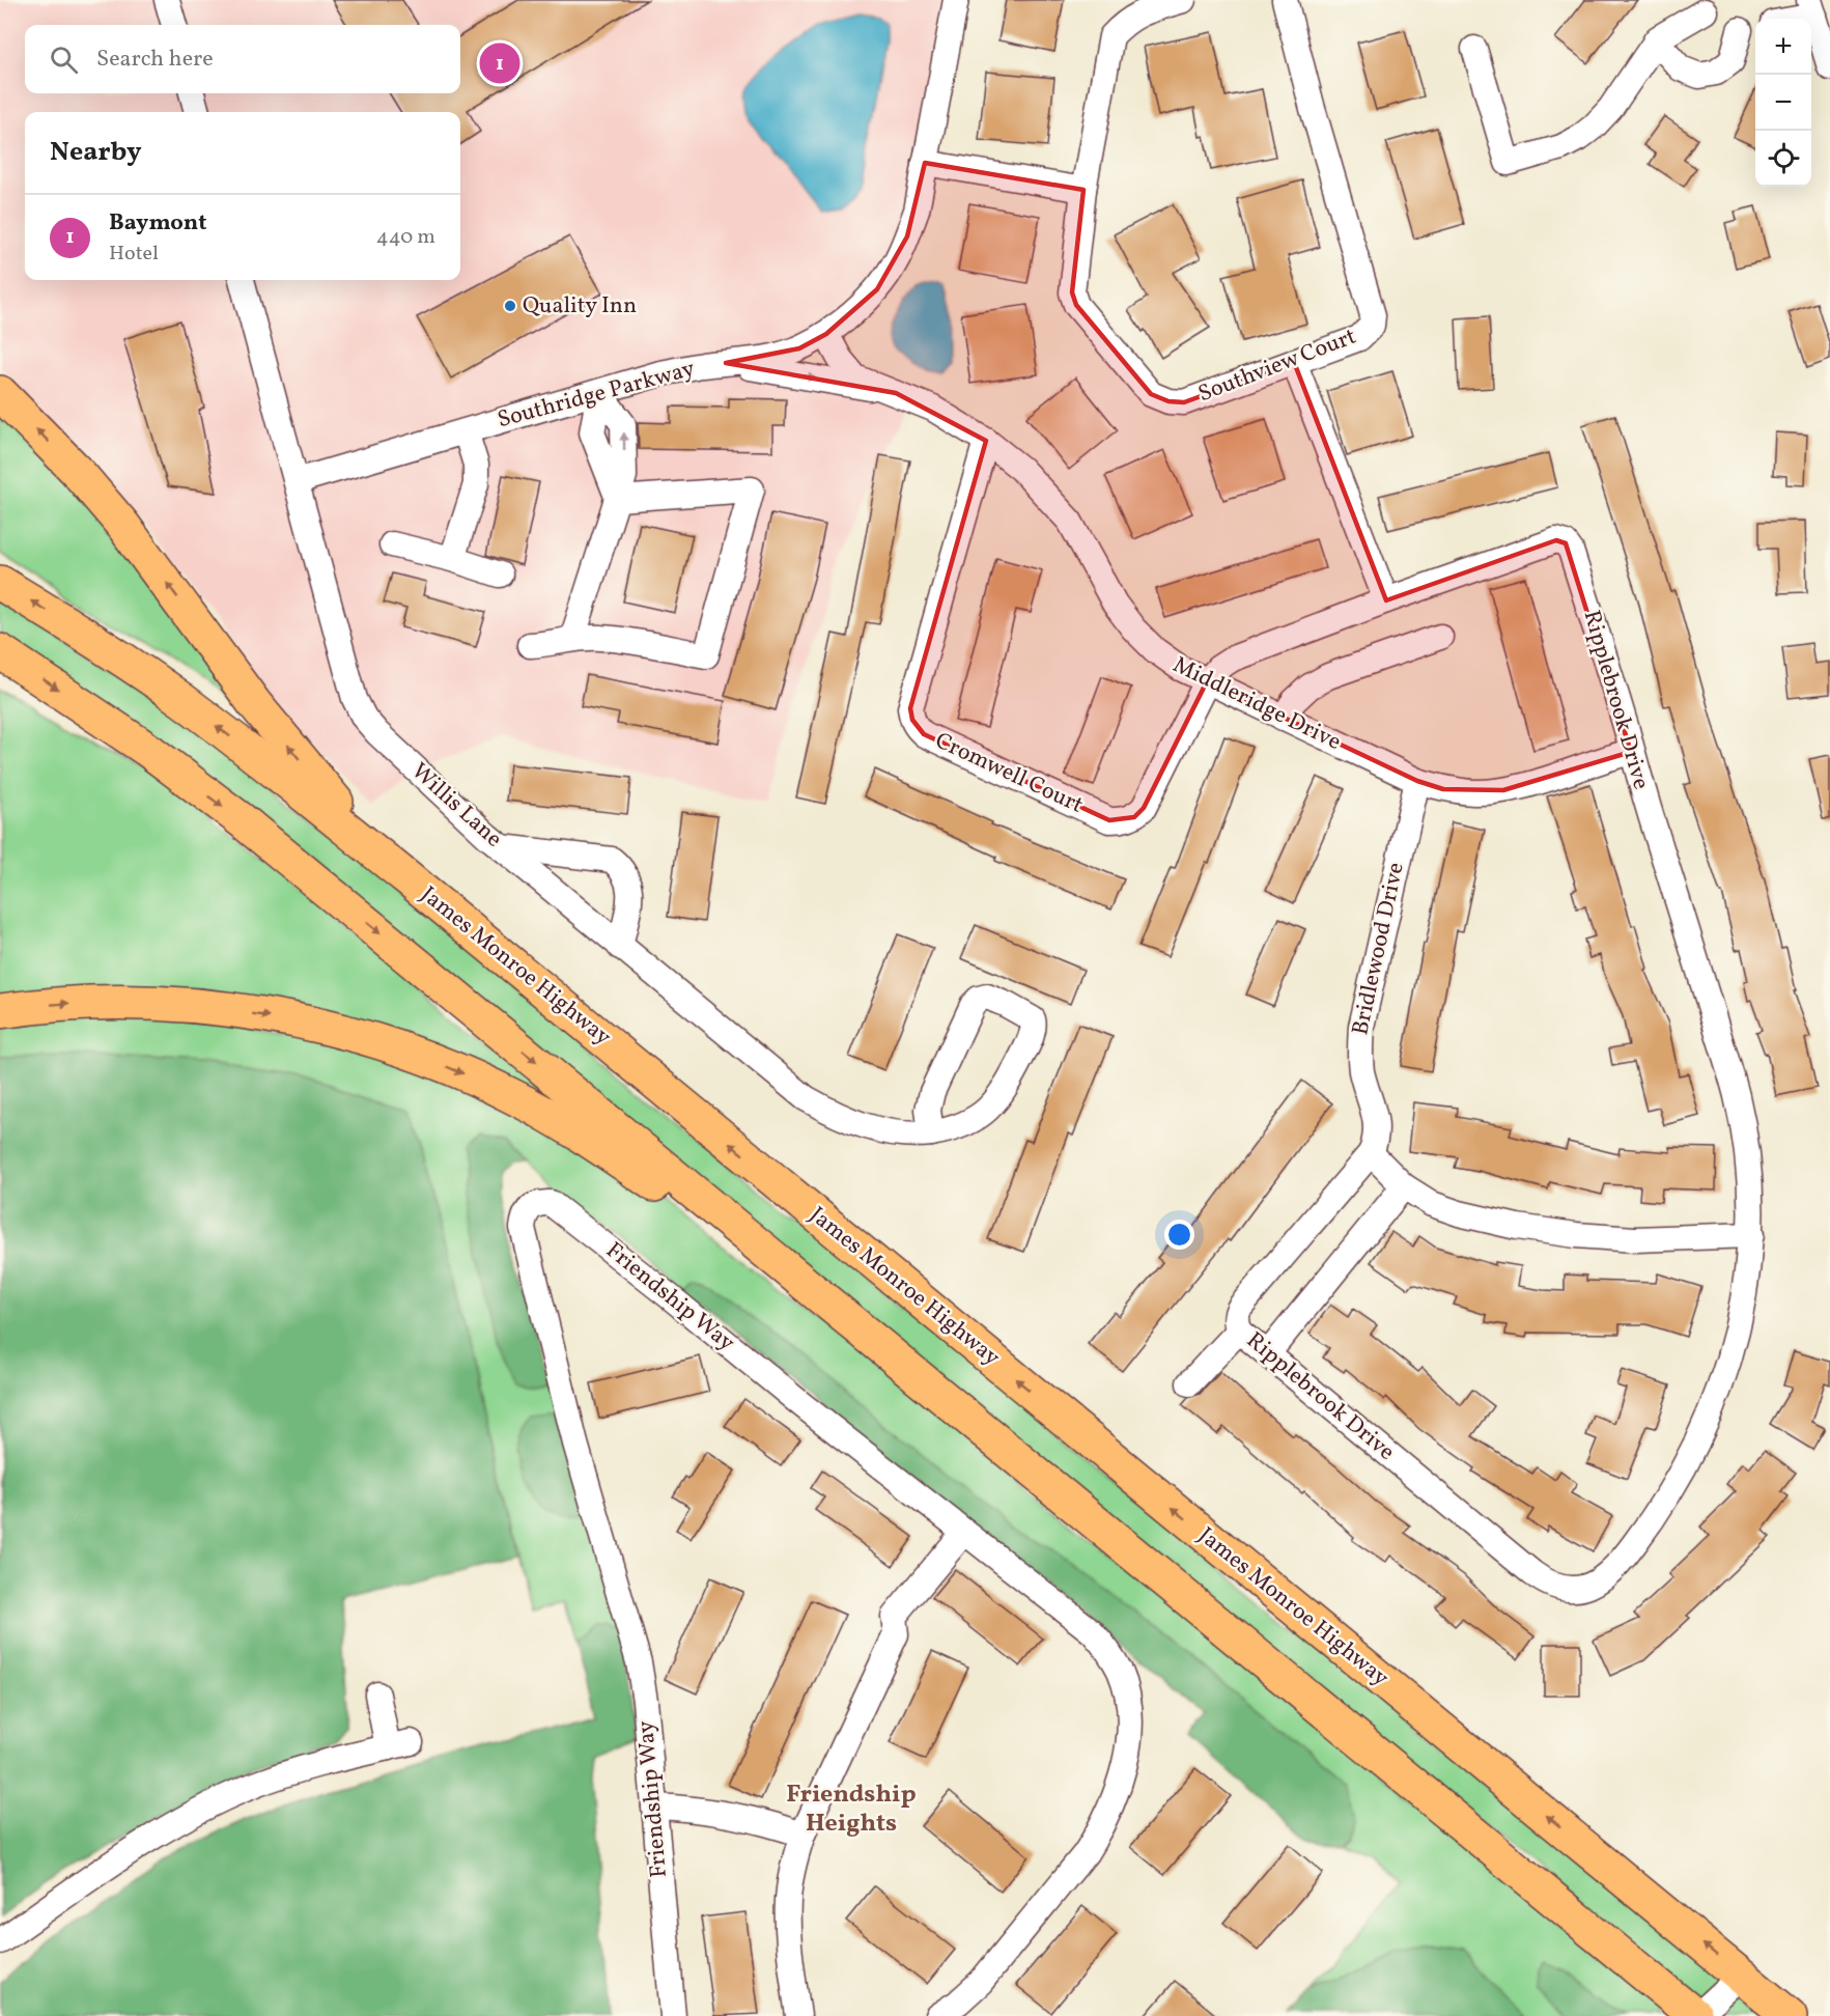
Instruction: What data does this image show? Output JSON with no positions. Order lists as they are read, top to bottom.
{
  "streets": {
    "highway": ["James Monroe Highway"],
    "street": [
      "Southview Court",
      "Southridge Parkway",
      "Ripplebrook Drive",
      "Middleridge Drive",
      "Cromwell Court",
      "Willis Lane",
      "Bridlewood Drive",
      "Friendship Way"
    ]
  },
  "crossings": [
    ["Southridge Parkway", "Middleridge Drive"],
    ["Southridge Parkway", "Willis Lane"],
    ["Ripplebrook Drive", "Middleridge Drive"],
    ["Ripplebrook Drive", "Cromwell Court"],
    ["Ripplebrook Drive", "Bridlewood Drive"],
    ["Middleridge Drive", "Cromwell Court"],
    ["Middleridge Drive", "Bridlewood Drive"]
  ],
  "districts": ["Friendship Heights"],
  "places": ["Quality Inn"],
  "page": {
    "map_buttons": ["+", "−"],
    "search": "Search here",
    "pins": "1",
    "heading": "Nearby",
    "list": [
      {
        "mark": "1",
        "name": "Baymont",
        "note": "Hotel",
        "value": "440 m"
      }
    ]
  }
}
